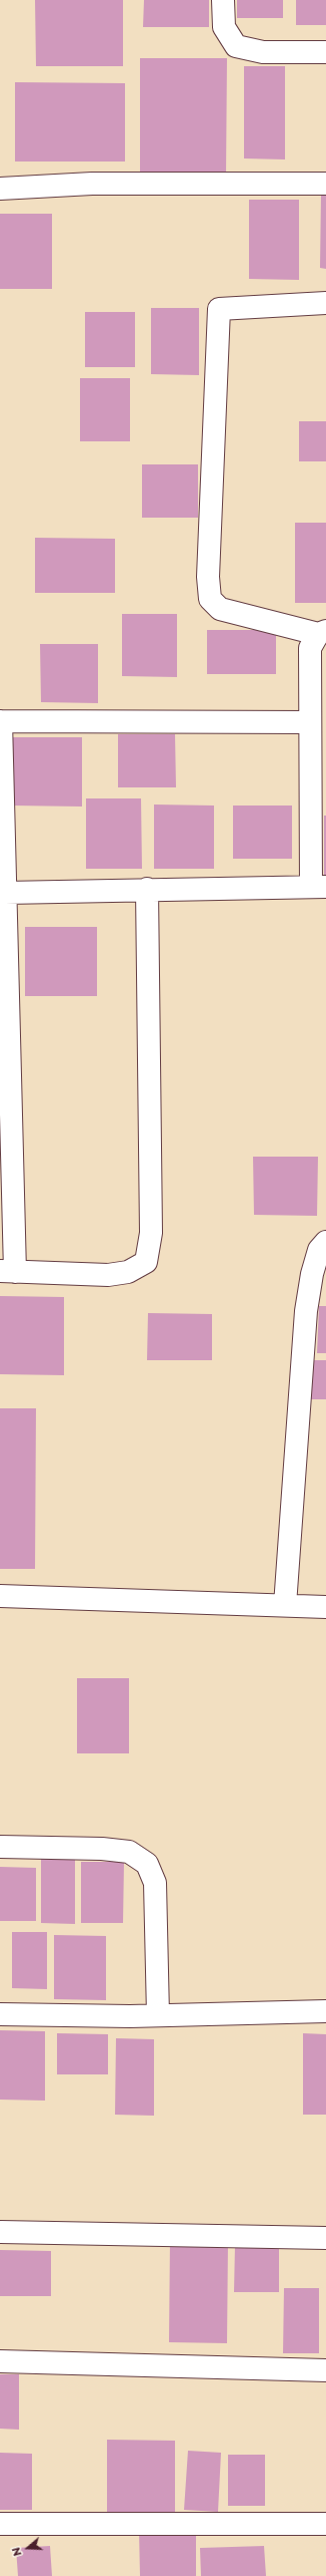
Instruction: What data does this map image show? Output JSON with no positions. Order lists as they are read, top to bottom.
{
  "north": "left"
}
